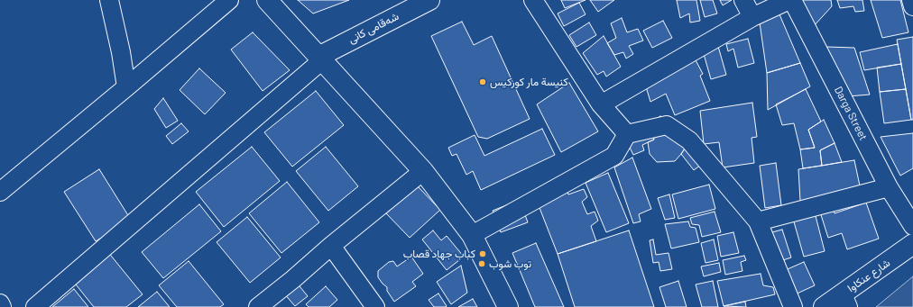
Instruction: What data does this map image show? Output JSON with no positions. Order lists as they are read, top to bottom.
{
  "streets": {
    "street": ["شەقامی کانی", "Darga Street", "شارع عنكاوا"]
  },
  "places": ["كنيسة مار كوركيس", "كباب جهاد قصاب", "توب شوب"]
}
